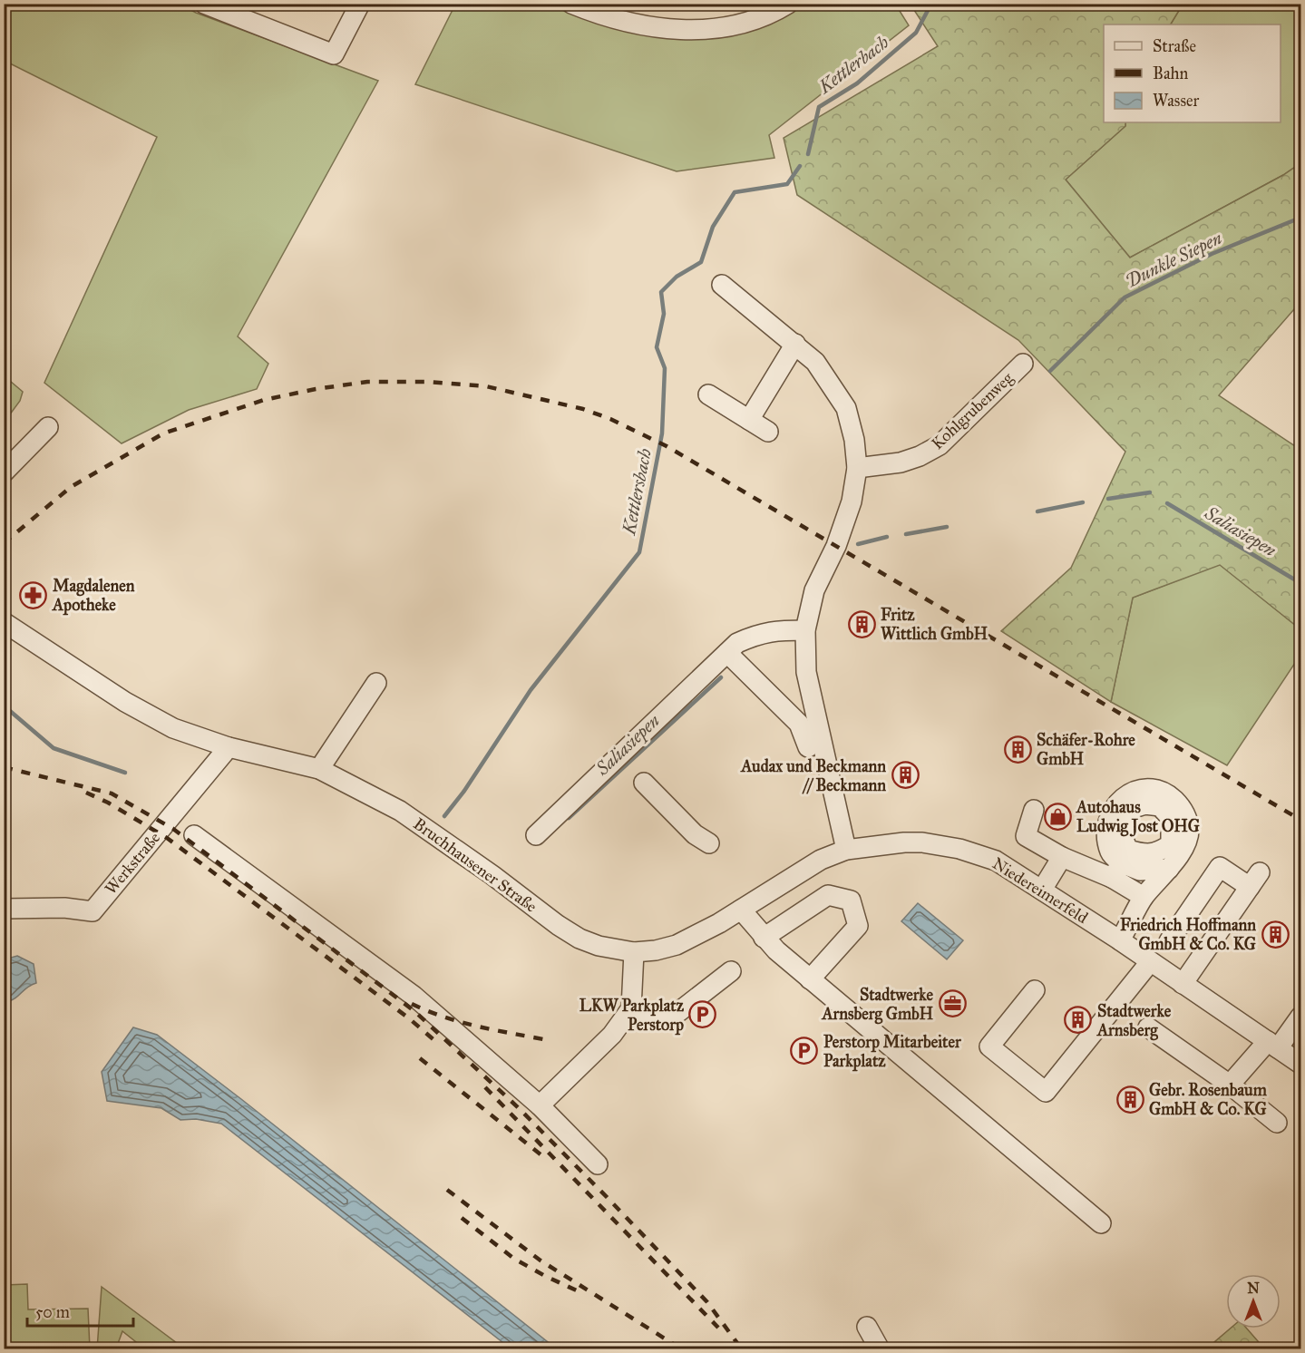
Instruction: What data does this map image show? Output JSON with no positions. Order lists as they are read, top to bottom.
{
  "streets": {
    "street": [
      "Kohlgrubenweg",
      "Werkstraße",
      "Bruchhausener Straße",
      "Niedereimerfeld"
    ]
  },
  "crossings": [
    ["Werkstraße", "Bruchhausener Straße"],
    ["Bruchhausener Straße", "Niedereimerfeld"]
  ],
  "water": [
    "Kettlerbach",
    "Dunkle Siepen",
    "Kettlersbach",
    "Saliasiepen"
  ],
  "places": {
    "pharmacy": ["Magdalenen Apotheke"],
    "building": [
      "Fritz Wittlich GmbH",
      "Schäfer-Rohre GmbH",
      "Audax und Beckmann // Beckmann",
      "Friedrich Hoffmann GmbH & Co. KG",
      "Stadtwerke Arnsberg",
      "Gebr. Rosenbaum GmbH & Co. KG"
    ],
    "shop": ["Autohaus Ludwig Jost OHG"],
    "office": ["Stadtwerke Arnsberg GmbH"],
    "parking": ["LKW Parkplatz Perstorp", "Perstorp Mitarbeiter Parkplatz"]
  },
  "legend": ["Straße", "Bahn", "Wasser"],
  "scale_bar": "50 m",
  "north": "top"
}
